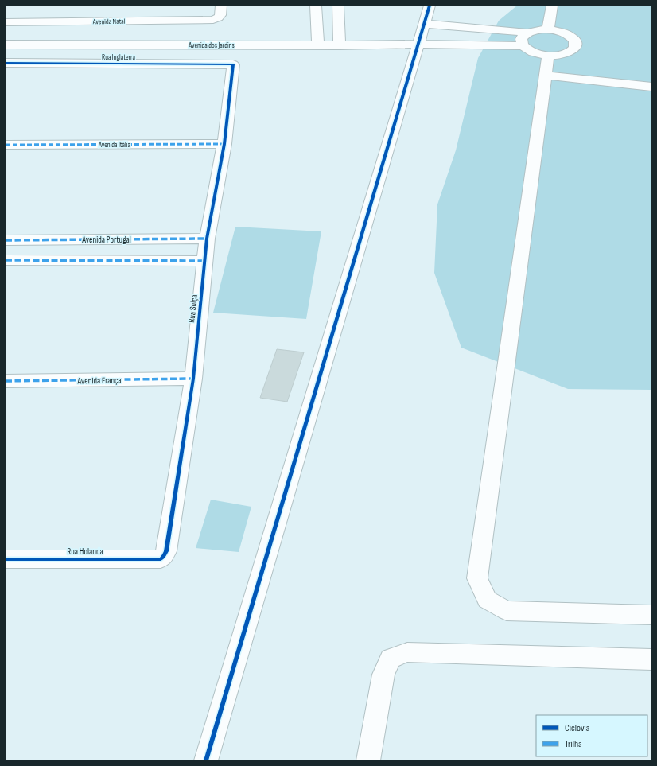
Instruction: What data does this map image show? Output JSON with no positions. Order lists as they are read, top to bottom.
{
  "streets": {
    "street": [
      "Avenida Natal",
      "Avenida dos Jardins",
      "Rua Inglaterra",
      "Avenida Itália",
      "Avenida Portugal",
      "Rua Suíça",
      "Avenida França",
      "Rua Holanda"
    ]
  },
  "crossings": [
    ["Rua Inglaterra", "Rua Suíça"],
    ["Avenida Itália", "Rua Suíça"],
    ["Avenida Portugal", "Rua Suíça"],
    ["Rua Suíça", "Avenida França"],
    ["Rua Suíça", "Rua Holanda"]
  ],
  "legend": ["Ciclovia", "Trilha"]
}
